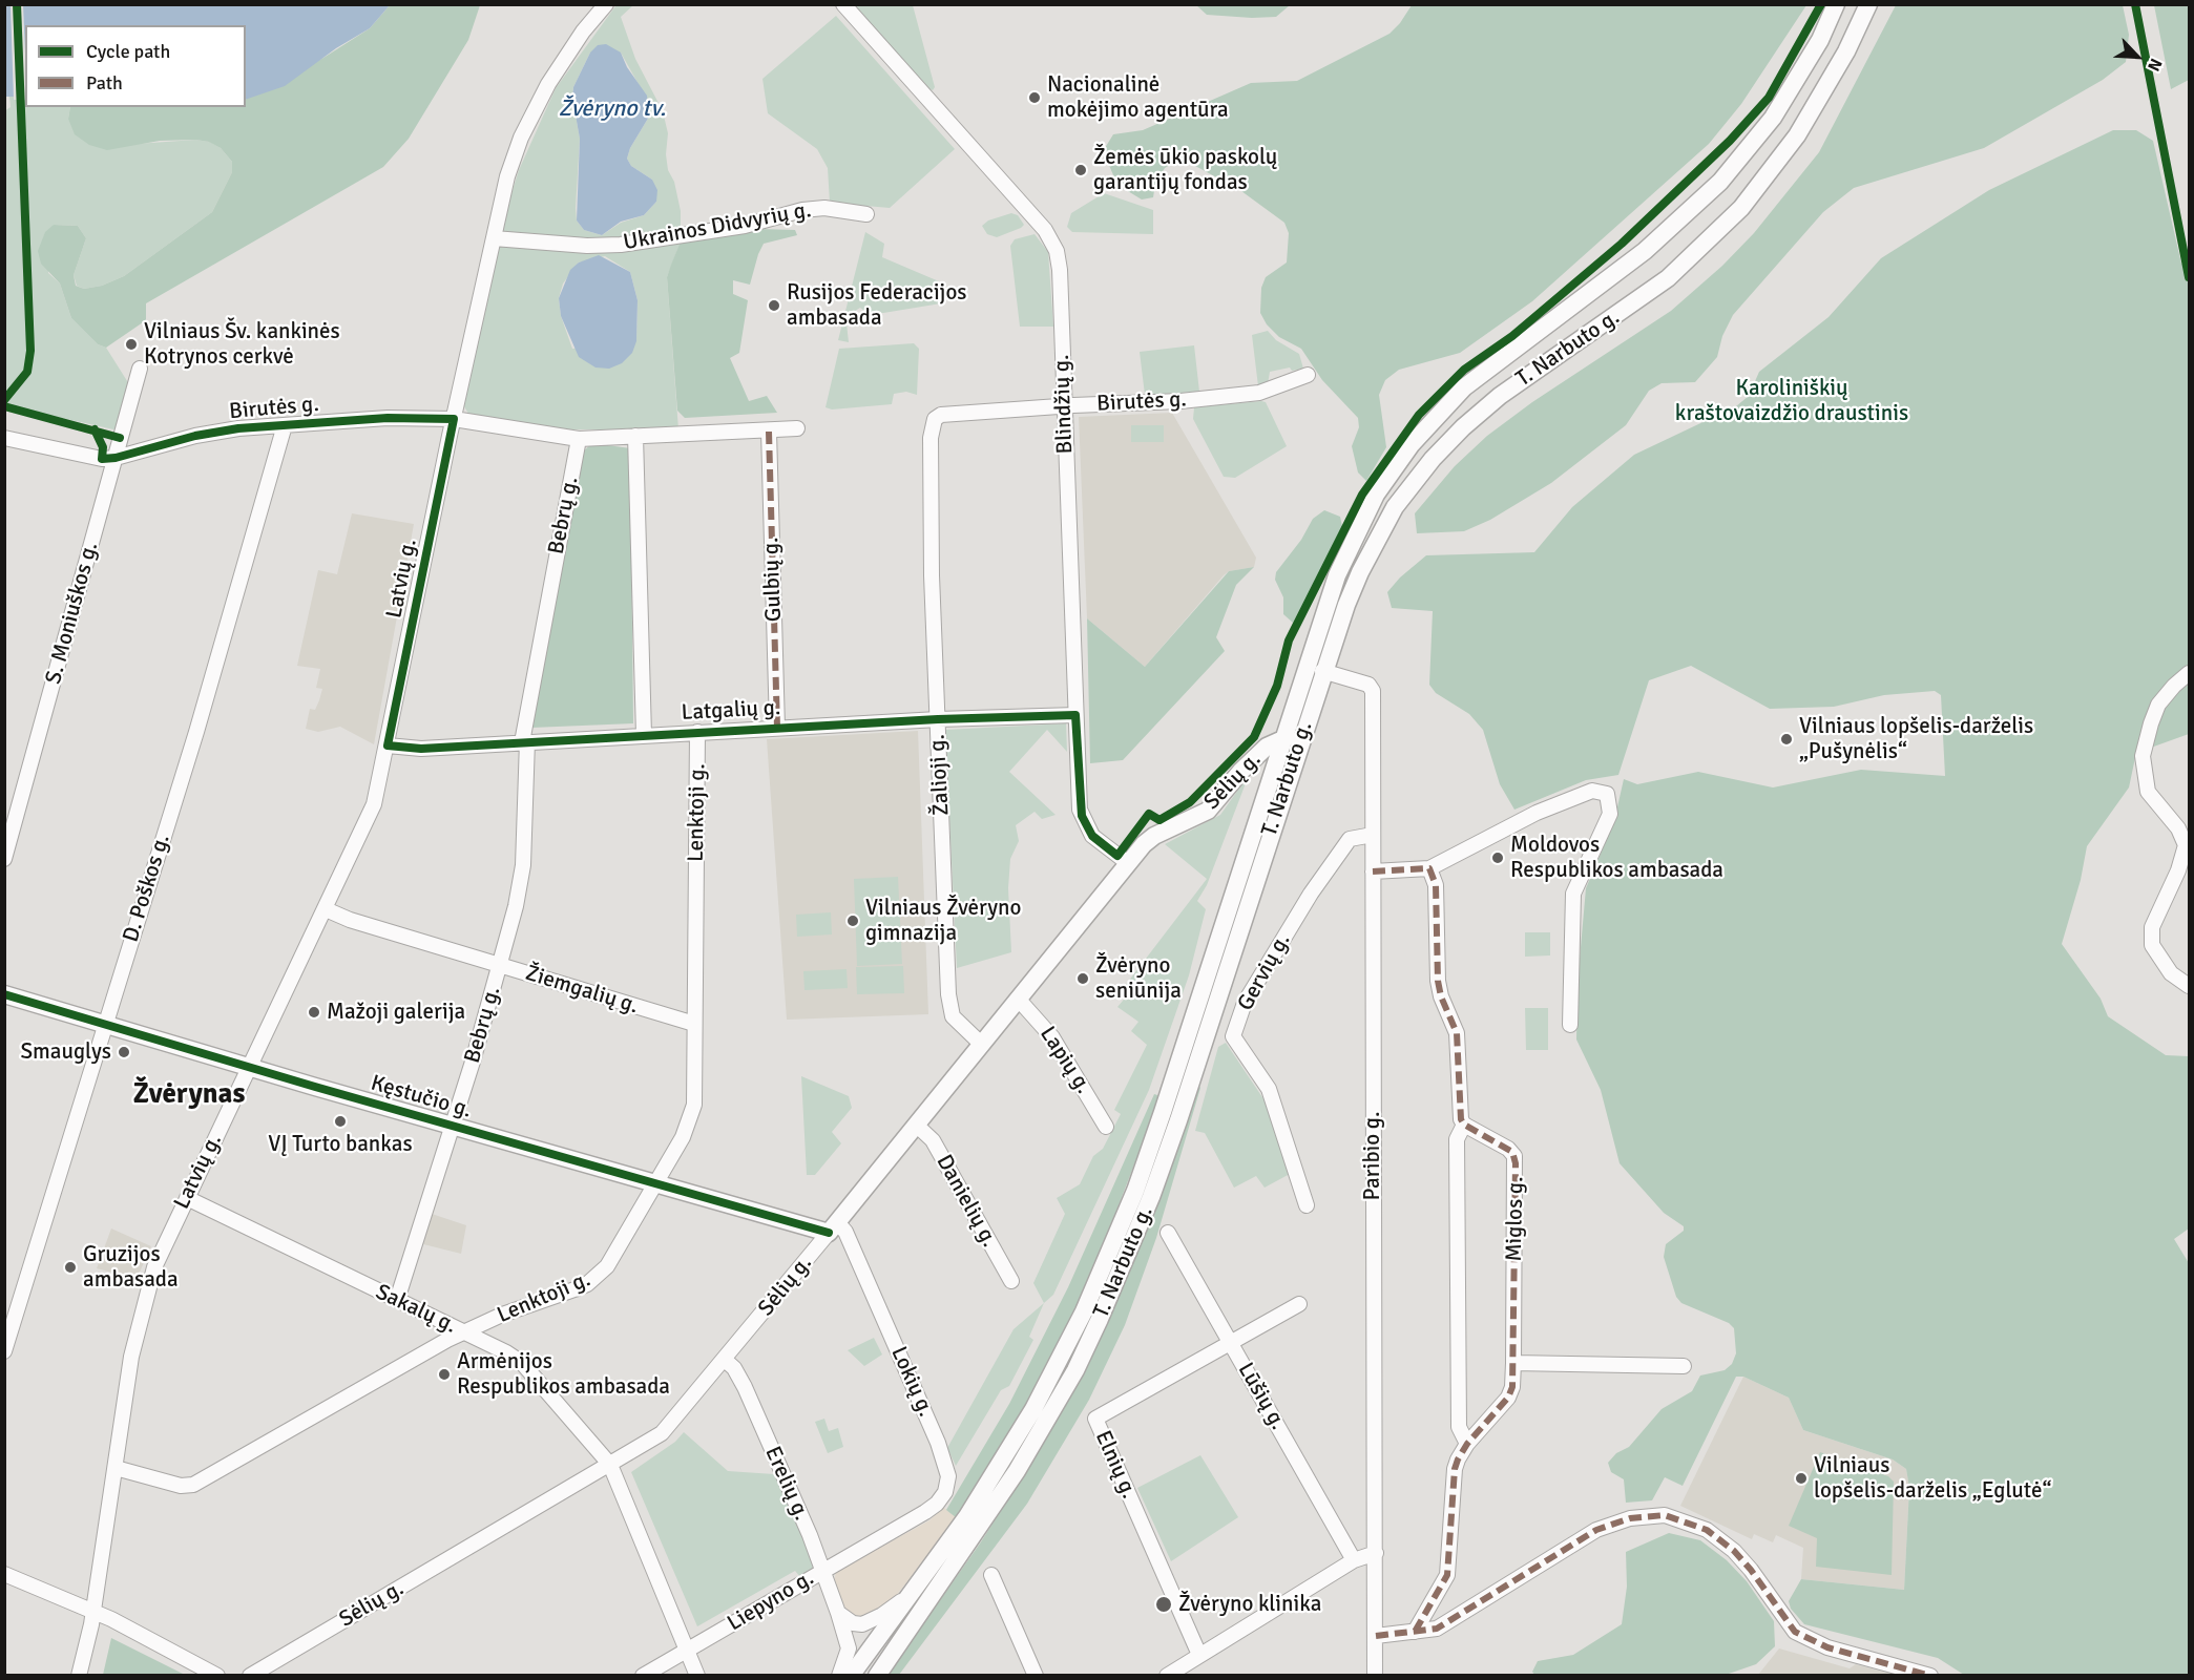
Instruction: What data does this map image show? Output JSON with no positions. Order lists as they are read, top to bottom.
{
  "streets": {
    "main road": ["T. Narbuto g.", "Sėlių g.", "Kęstučio g."],
    "street": [
      "Ukrainos Didvyrių g.",
      "Birutės g.",
      "Blindžių g.",
      "Bebrų g.",
      "Latvių g.",
      "Gulbių g.",
      "S. Moniuškos g.",
      "Latgalių g.",
      "Žalioji g.",
      "Lenktoji g.",
      "D. Poškos g.",
      "Gervių g.",
      "Žiemgalių g.",
      "Lapių g.",
      "Paribio g.",
      "Danielių g.",
      "Miglos g.",
      "Sakalų g.",
      "Lokių g.",
      "Lūšių g.",
      "Elnių g.",
      "Erelių g.",
      "Liepyno g."
    ]
  },
  "crossings": [
    ["Ukrainos Didvyrių g.", "Latvių g."],
    ["T. Narbuto g.", "Sėlių g."],
    ["T. Narbuto g.", "Paribio g."],
    ["Birutės g.", "Blindžių g."],
    ["Birutės g.", "Bebrų g."],
    ["Birutės g.", "Latvių g."],
    ["Birutės g.", "Gulbių g."],
    ["Birutės g.", "S. Moniuškos g."],
    ["Birutės g.", "Žalioji g."],
    ["Birutės g.", "D. Poškos g."],
    ["Blindžių g.", "Latgalių g."],
    ["Blindžių g.", "Sėlių g."],
    ["Bebrų g.", "Latgalių g."],
    ["Bebrų g.", "Žiemgalių g."],
    ["Bebrų g.", "Kęstučio g."],
    ["Bebrų g.", "Sakalų g."],
    ["Latvių g.", "Latgalių g."],
    ["Latvių g.", "Lenktoji g."],
    ["Latvių g.", "Žiemgalių g."],
    ["Latvių g.", "Kęstučio g."],
    ["Latvių g.", "Sakalų g."],
    ["Gulbių g.", "Latgalių g."],
    ["Latgalių g.", "Žalioji g."],
    ["Latgalių g.", "Lenktoji g."],
    ["Žalioji g.", "Sėlių g."],
    ["Sėlių g.", "Lapių g."],
    ["Sėlių g.", "Kęstučio g."],
    ["Sėlių g.", "Danielių g."],
    ["Sėlių g.", "Sakalų g."],
    ["Sėlių g.", "Lokių g."],
    ["Sėlių g.", "Erelių g."],
    ["Lenktoji g.", "Žiemgalių g."],
    ["Lenktoji g.", "Kęstučio g."],
    ["Lenktoji g.", "Sakalų g."],
    ["D. Poškos g.", "Kęstučio g."],
    ["Gervių g.", "Paribio g."],
    ["Kęstučio g.", "Lokių g."],
    ["Sakalų g.", "Liepyno g."],
    ["Lokių g.", "Liepyno g."],
    ["Lūšių g.", "Elnių g."],
    ["Erelių g.", "Liepyno g."]
  ],
  "districts": ["Žvėrynas"],
  "water": ["Žvėryno tv."],
  "parks": ["Karoliniškių kraštovaizdžio draustinis"],
  "places": [
    "Nacionalinė mokėjimo agentūra",
    "Žemės ūkio paskolų garantijų fondas",
    "Rusijos Federacijos ambasada",
    "Vilniaus Šv. kankinės Kotrynos cerkvė",
    "Vilniaus lopšelis-darželis „Pušynėlis“",
    "Moldovos Respublikos ambasada",
    "Vilniaus Žvėryno gimnazija",
    "Žvėryno seniūnija",
    "Mažoji galerija",
    "Smauglys",
    "VĮ Turto bankas",
    "Gruzijos ambasada",
    "Armėnijos Respublikos ambasada",
    "Vilniaus lopšelis-darželis „Eglutė“",
    "Žvėryno klinika"
  ],
  "legend": ["Cycle path", "Path"],
  "north": "bottom right"
}
